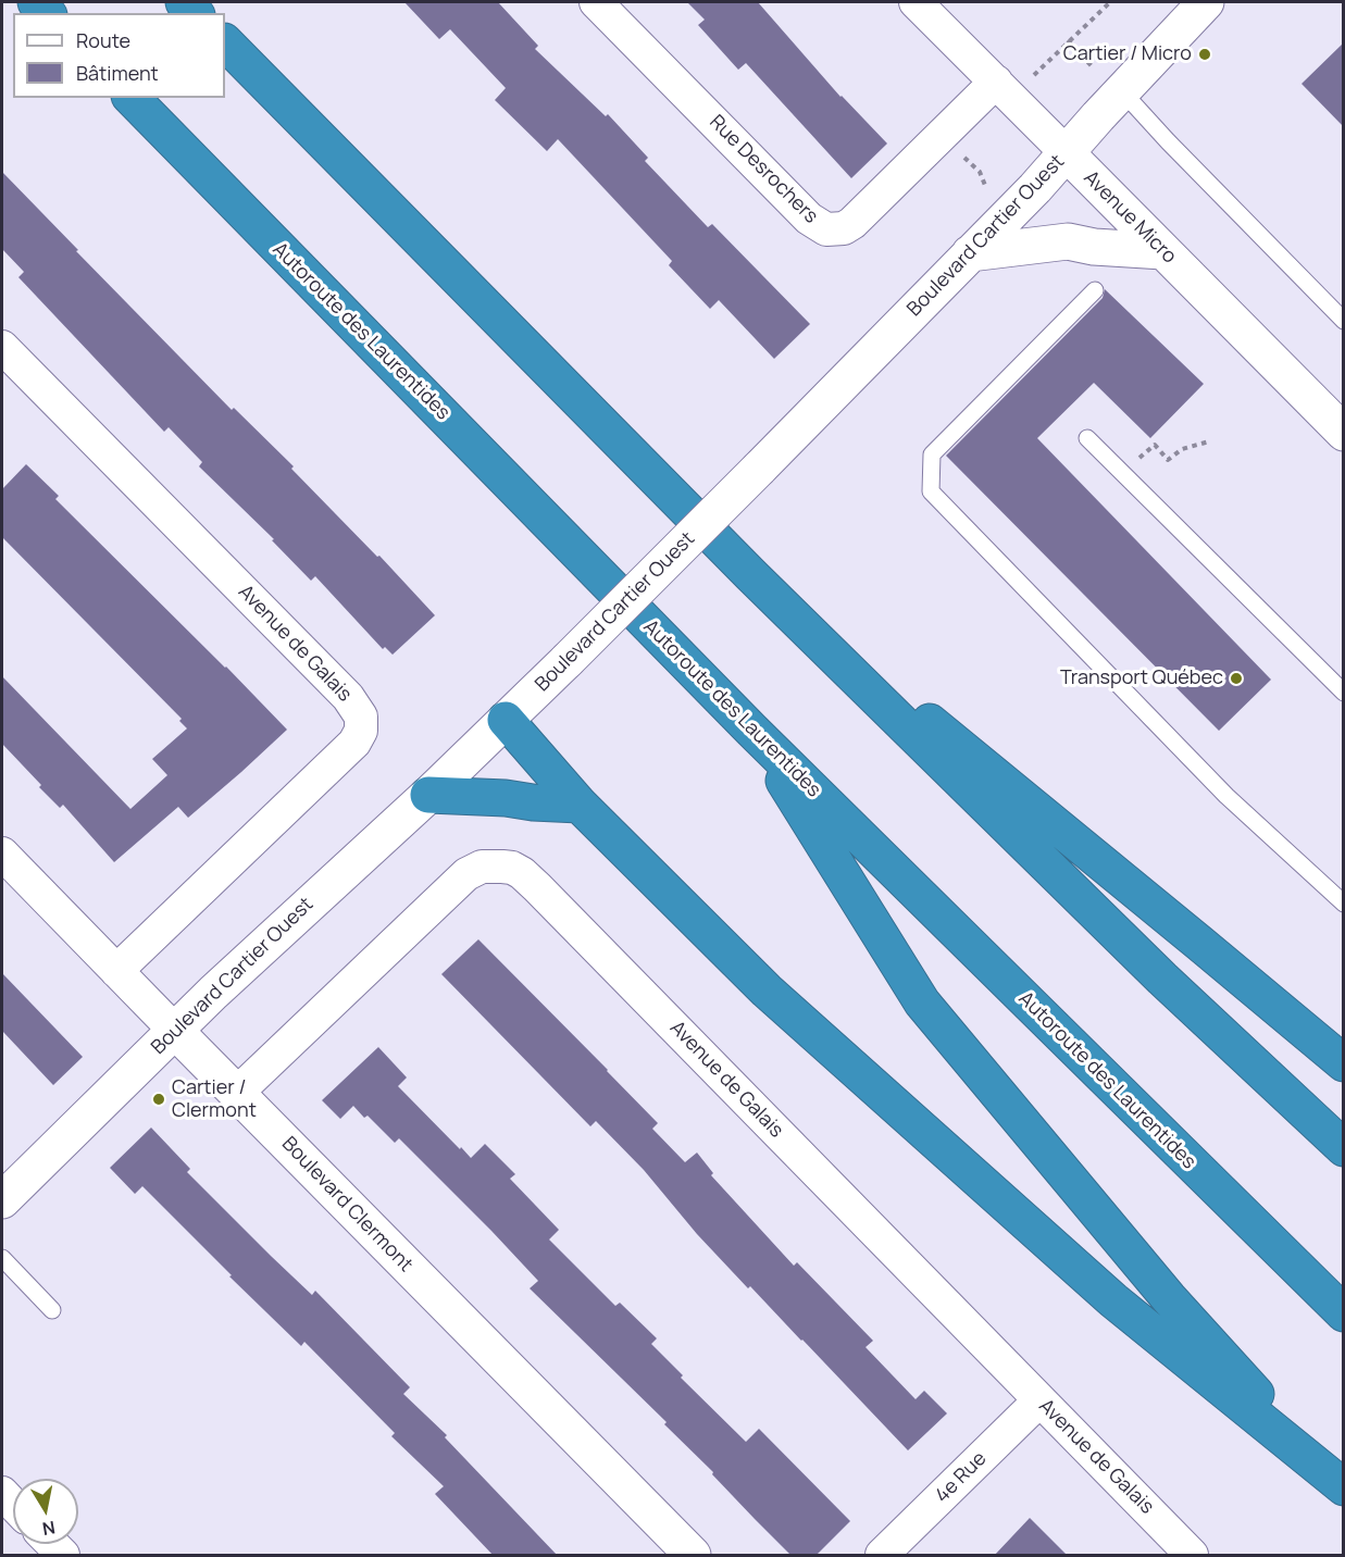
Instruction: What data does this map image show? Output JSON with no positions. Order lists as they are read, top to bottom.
{
  "streets": {
    "highway": ["Autoroute des Laurentides"],
    "street": [
      "Rue Desrochers",
      "Avenue Micro",
      "Boulevard Cartier Ouest",
      "Avenue de Galais",
      "Boulevard Clermont",
      "4e Rue"
    ]
  },
  "crossings": [
    ["Rue Desrochers", "Avenue Micro"],
    ["Avenue Micro", "Boulevard Cartier Ouest"],
    ["Boulevard Cartier Ouest", "Boulevard Clermont"],
    ["Avenue de Galais", "Boulevard Clermont"],
    ["Avenue de Galais", "4e Rue"]
  ],
  "places": ["Cartier / Micro", "Transport Québec", "Cartier / Clermont"],
  "legend": ["Route", "Bâtiment"],
  "north": "bottom"
}
